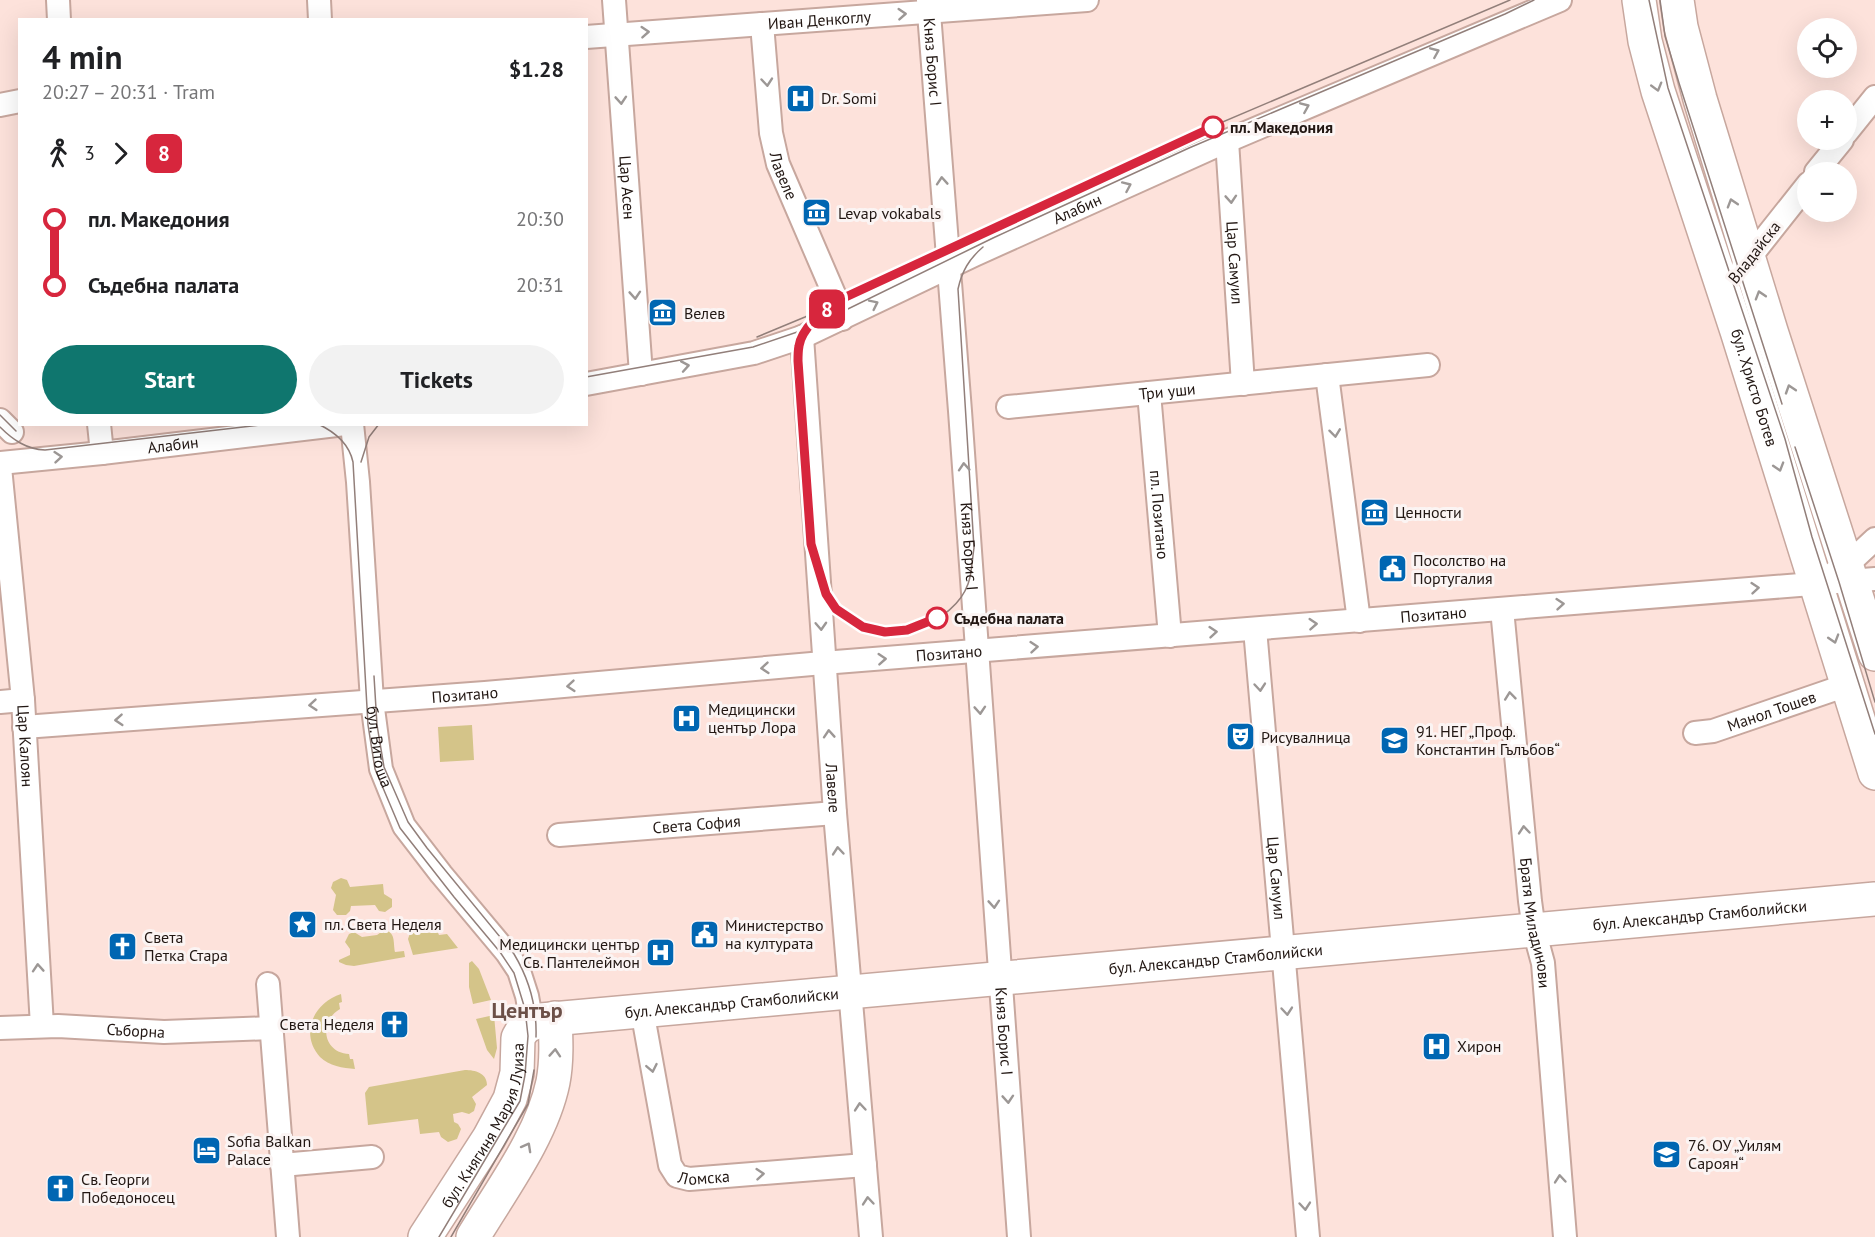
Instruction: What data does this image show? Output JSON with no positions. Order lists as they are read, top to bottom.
{
  "streets": {
    "main road": ["бул. Христо Ботев", "бул. Александър Стамболийски", "бул. Княгиня Мария Луиза"],
    "street": [
      "Иван Денкоглу",
      "Княз Борис I",
      "Лавеле",
      "Цар Асен",
      "Алабин",
      "Владайска",
      "Цар Самуил",
      "Три уши",
      "пл. Позитано",
      "Позитано",
      "Манол Тошев",
      "Цар Калоян",
      "бул. Витоша",
      "Света София",
      "Братя Миладинови",
      "Съборна",
      "Ломска"
    ]
  },
  "crossings": [
    ["Иван Денкоглу", "Княз Борис I"],
    ["Иван Денкоглу", "Лавеле"],
    ["Иван Денкоглу", "Цар Асен"],
    ["Княз Борис I", "Алабин"],
    ["Княз Борис I", "Позитано"],
    ["Княз Борис I", "бул. Александър Стамболийски"],
    ["Лавеле", "Алабин"],
    ["Лавеле", "Позитано"],
    ["Лавеле", "Света София"],
    ["Лавеле", "бул. Александър Стамболийски"],
    ["Лавеле", "Ломска"],
    ["Цар Асен", "Алабин"],
    ["Алабин", "Цар Самуил"],
    ["Алабин", "Цар Калоян"],
    ["Владайска", "бул. Христо Ботев"],
    ["Цар Самуил", "Три уши"],
    ["Цар Самуил", "Позитано"],
    ["Цар Самуил", "бул. Александър Стамболийски"],
    ["бул. Христо Ботев", "Позитано"],
    ["бул. Христо Ботев", "Манол Тошев"],
    ["Три уши", "пл. Позитано"],
    ["пл. Позитано", "Позитано"],
    ["Позитано", "Цар Калоян"],
    ["Позитано", "бул. Витоша"],
    ["Позитано", "Братя Миладинови"],
    ["Цар Калоян", "Съборна"],
    ["бул. Витоша", "бул. Александър Стамболийски"],
    ["бул. Витоша", "бул. Княгиня Мария Луиза"],
    ["бул. Александър Стамболийски", "Братя Миладинови"],
    ["бул. Александър Стамболийски", "бул. Княгиня Мария Луиза"],
    ["бул. Александър Стамболийски", "Ломска"]
  ],
  "one_way": [
    "Иван Денкоглу",
    "Цар Асен",
    "Алабин",
    "Цар Самуил",
    "Цар Калоян",
    "Братя Миладинови"
  ],
  "districts": ["Център"],
  "places": {
    "hospital": [
      "Dr. Somi",
      "Медицински център Лора",
      "Медицински център Св. Пантелеймон",
      "Хирон"
    ],
    "other": ["пл. Македония", "Съдебна палата"],
    "museum": ["Levap vokabals", "Велев", "Ценности"],
    "public building": ["Посолство на Португалия", "Министерство на културата"],
    "theatre": ["Рисувалница"],
    "school or university": ["91. НЕГ „Проф. Константин Гълъбов“", "76. ОУ „Уилям Сароян“"],
    "place": ["пл. Света Неделя"],
    "church": ["Света Петка Стара", "Света Неделя", "Св. Георги Победоносец"],
    "hotel": ["Sofia Balkan Palace"]
  },
  "lines": ["tram line 8"],
  "page": {
    "on_map": "8",
    "map_buttons": ["+", "−"],
    "heading": ["4 min", "20:27 – 20:31 · Tram", "$1.28"],
    "legs": ["3", "8"],
    "list": [
      {
        "name": "пл. Македония",
        "value": "20:30"
      },
      {
        "name": "Съдебна палата",
        "value": "20:31"
      }
    ],
    "buttons": ["Start", "Tickets"]
  }
}
